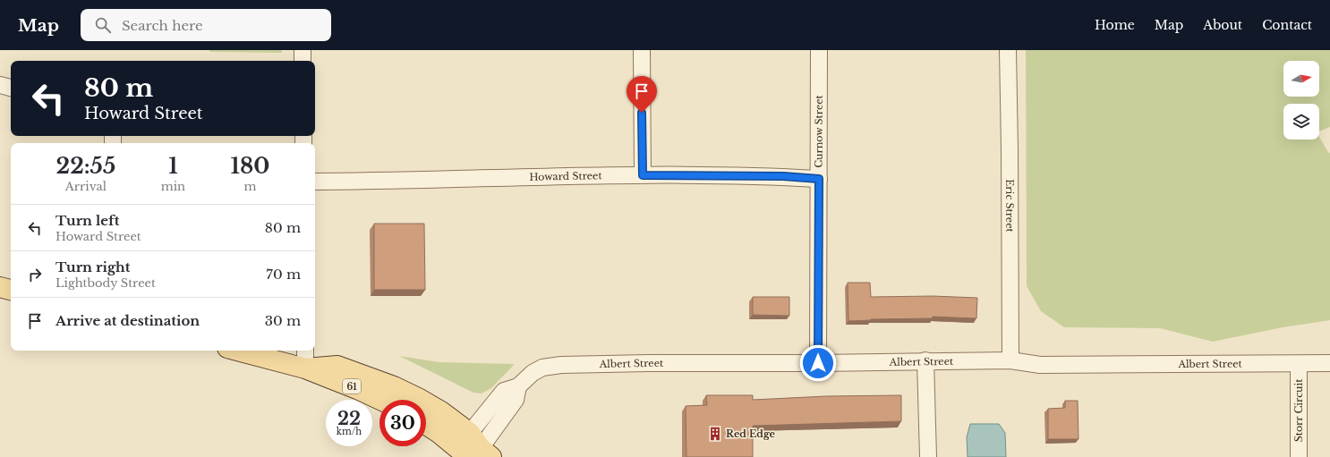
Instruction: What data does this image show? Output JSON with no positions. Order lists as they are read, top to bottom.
{
  "streets": {
    "main road": ["61"],
    "street": [
      "Curnow Street",
      "Howard Street",
      "Eric Street",
      "Albert Street",
      "Storr Circuit"
    ]
  },
  "crossings": [
    ["Curnow Street", "Howard Street"],
    ["Curnow Street", "Albert Street"],
    ["Eric Street", "Albert Street"],
    ["Albert Street", "61"],
    ["Albert Street", "Storr Circuit"]
  ],
  "places": {
    "building": ["Red Edge"]
  },
  "north": "right",
  "page": {
    "header": "Map",
    "search": "Search here",
    "nav": [
      "Home",
      "Map",
      "About",
      "Contact"
    ],
    "turn": ["80 m", "Howard Street"],
    "eta": [
      "22:55",
      "Arrival",
      "1",
      "min",
      "180",
      "m"
    ],
    "list": [
      {
        "name": "Turn left",
        "note": "Howard Street",
        "value": "80 m"
      },
      {
        "name": "Turn right",
        "note": "Lightbody Street",
        "value": "70 m"
      },
      {
        "name": "Arrive at destination",
        "value": "30 m"
      }
    ],
    "speed": "22 km/h",
    "limit": "30"
  }
}
